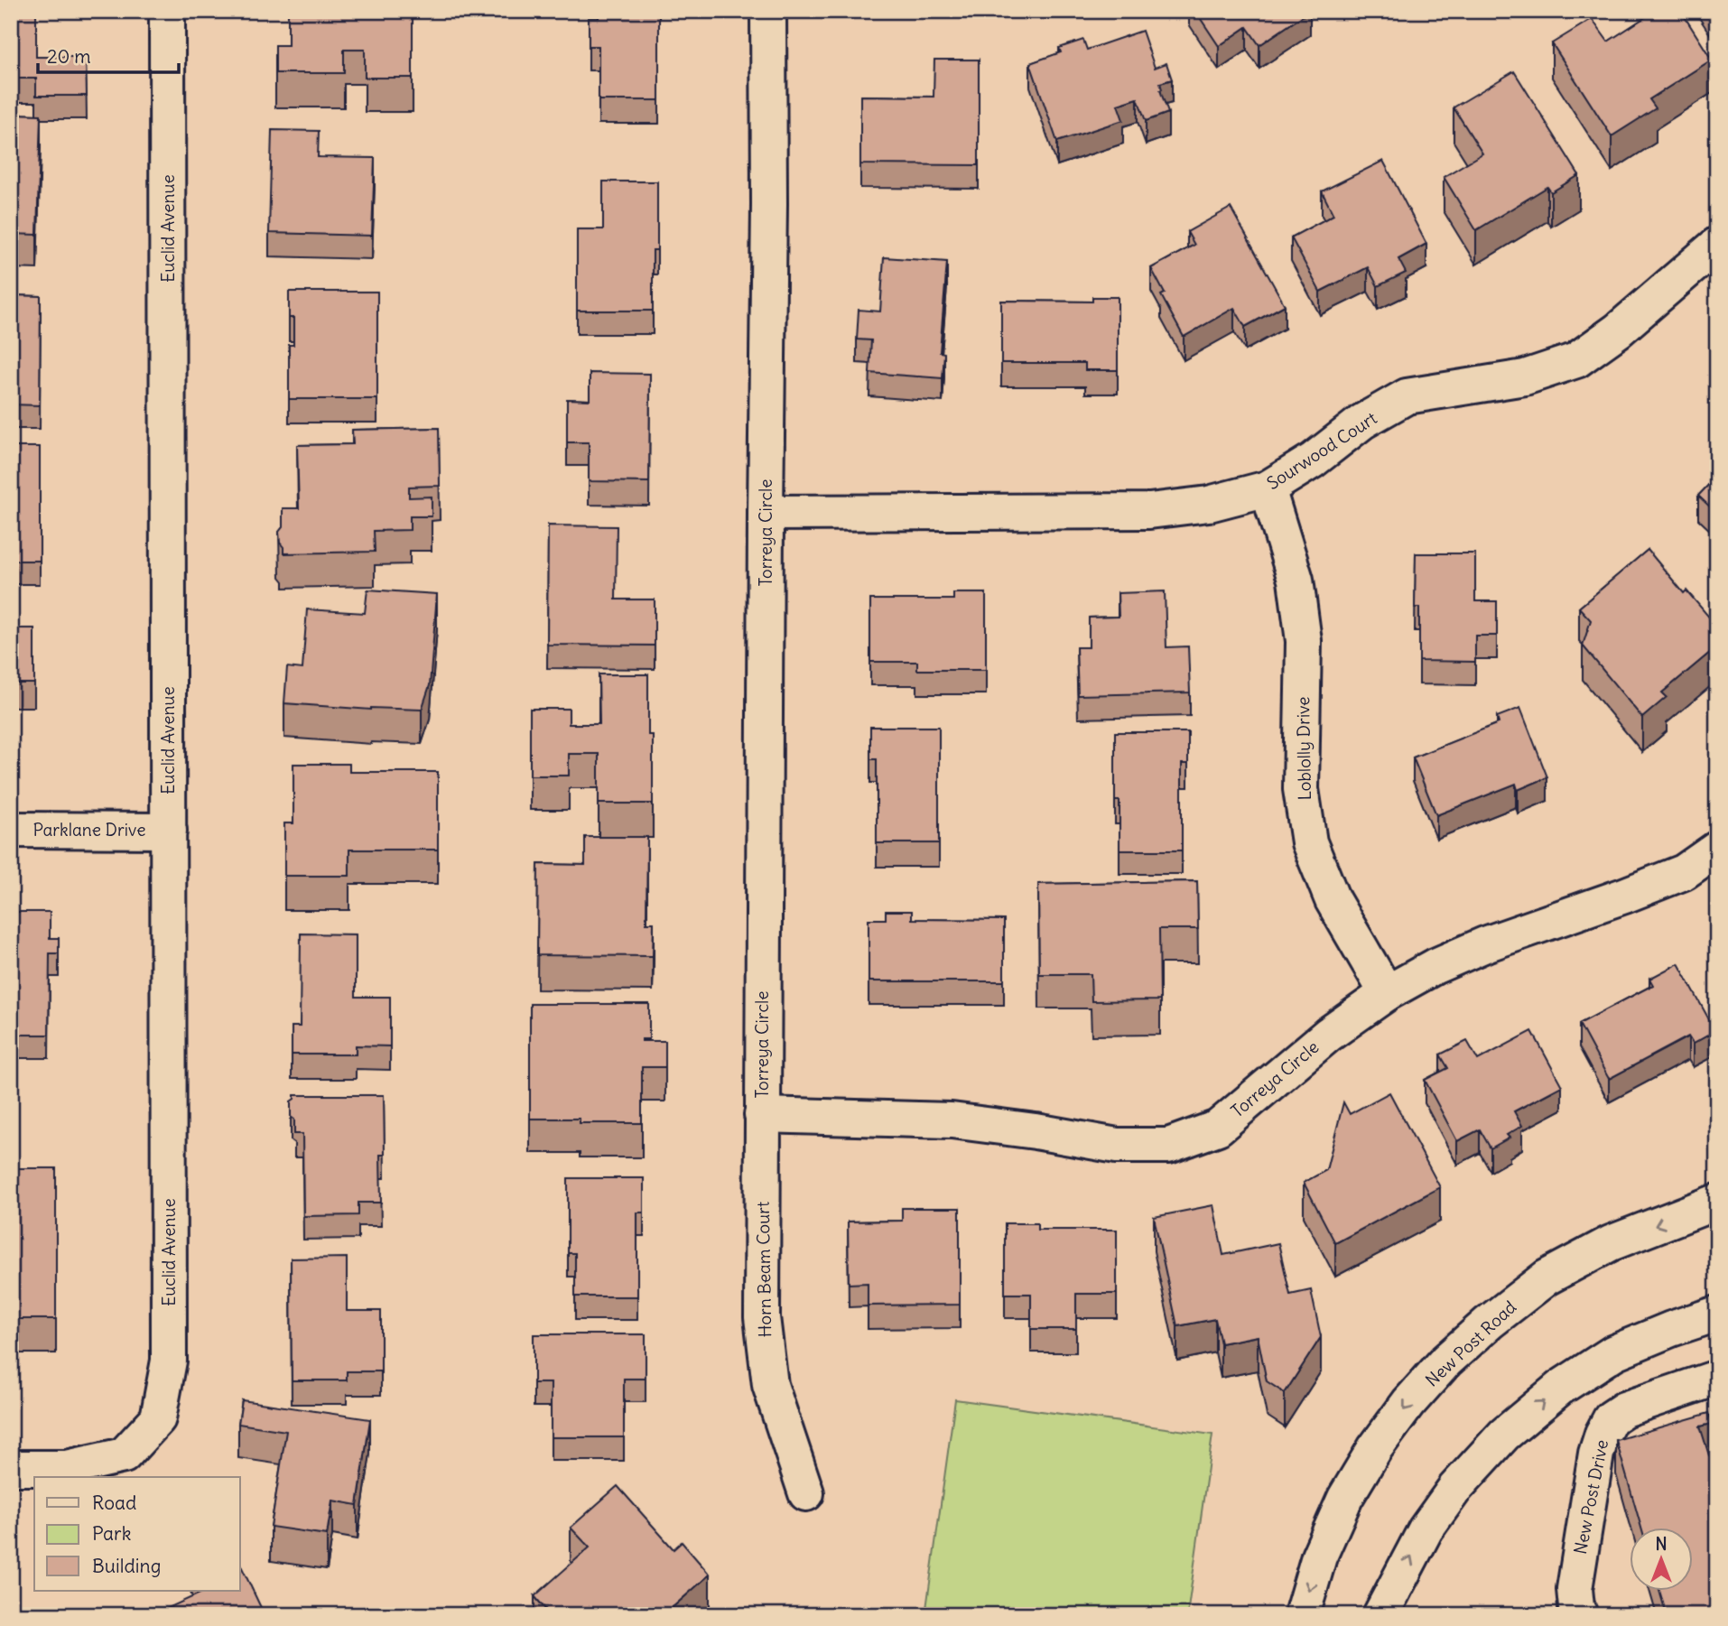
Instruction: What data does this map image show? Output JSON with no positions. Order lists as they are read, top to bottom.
{
  "streets": {
    "street": [
      "Euclid Avenue",
      "Sourwood Court",
      "Torreya Circle",
      "Loblolly Drive",
      "Parklane Drive",
      "Horn Beam Court",
      "New Post Road",
      "New Post Drive"
    ]
  },
  "crossings": [
    ["Euclid Avenue", "Parklane Drive"],
    ["Sourwood Court", "Torreya Circle"],
    ["Sourwood Court", "Loblolly Drive"],
    ["Torreya Circle", "Loblolly Drive"],
    ["Torreya Circle", "Horn Beam Court"]
  ],
  "legend": ["Road", "Park", "Building"],
  "scale_bar": "20 m",
  "north": "top"
}
